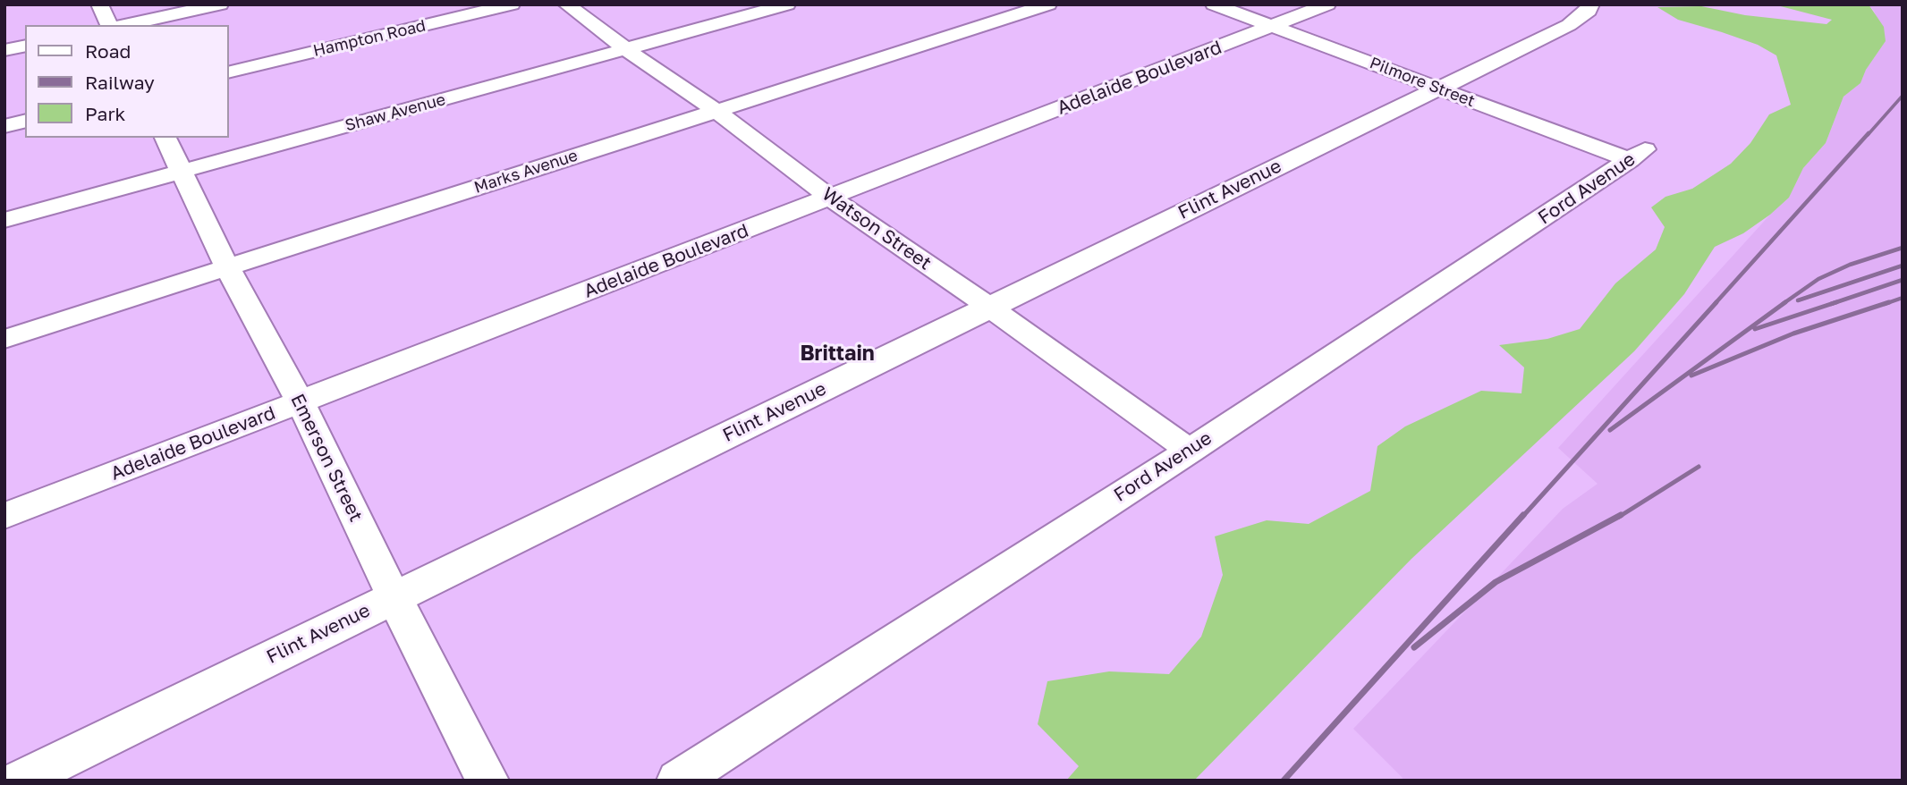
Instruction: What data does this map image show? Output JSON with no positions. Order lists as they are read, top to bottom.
{
  "streets": {
    "street": [
      "Hampton Road",
      "Adelaide Boulevard",
      "Pilmore Street",
      "Shaw Avenue",
      "Marks Avenue",
      "Ford Avenue",
      "Flint Avenue",
      "Watson Street",
      "Emerson Street"
    ]
  },
  "crossings": [
    ["Adelaide Boulevard", "Pilmore Street"],
    ["Adelaide Boulevard", "Watson Street"],
    ["Adelaide Boulevard", "Emerson Street"],
    ["Pilmore Street", "Ford Avenue"],
    ["Pilmore Street", "Flint Avenue"],
    ["Shaw Avenue", "Watson Street"],
    ["Shaw Avenue", "Emerson Street"],
    ["Marks Avenue", "Watson Street"],
    ["Marks Avenue", "Emerson Street"],
    ["Ford Avenue", "Watson Street"],
    ["Flint Avenue", "Watson Street"],
    ["Flint Avenue", "Emerson Street"]
  ],
  "districts": ["Brittain"],
  "legend": ["Road", "Railway", "Park"]
}
